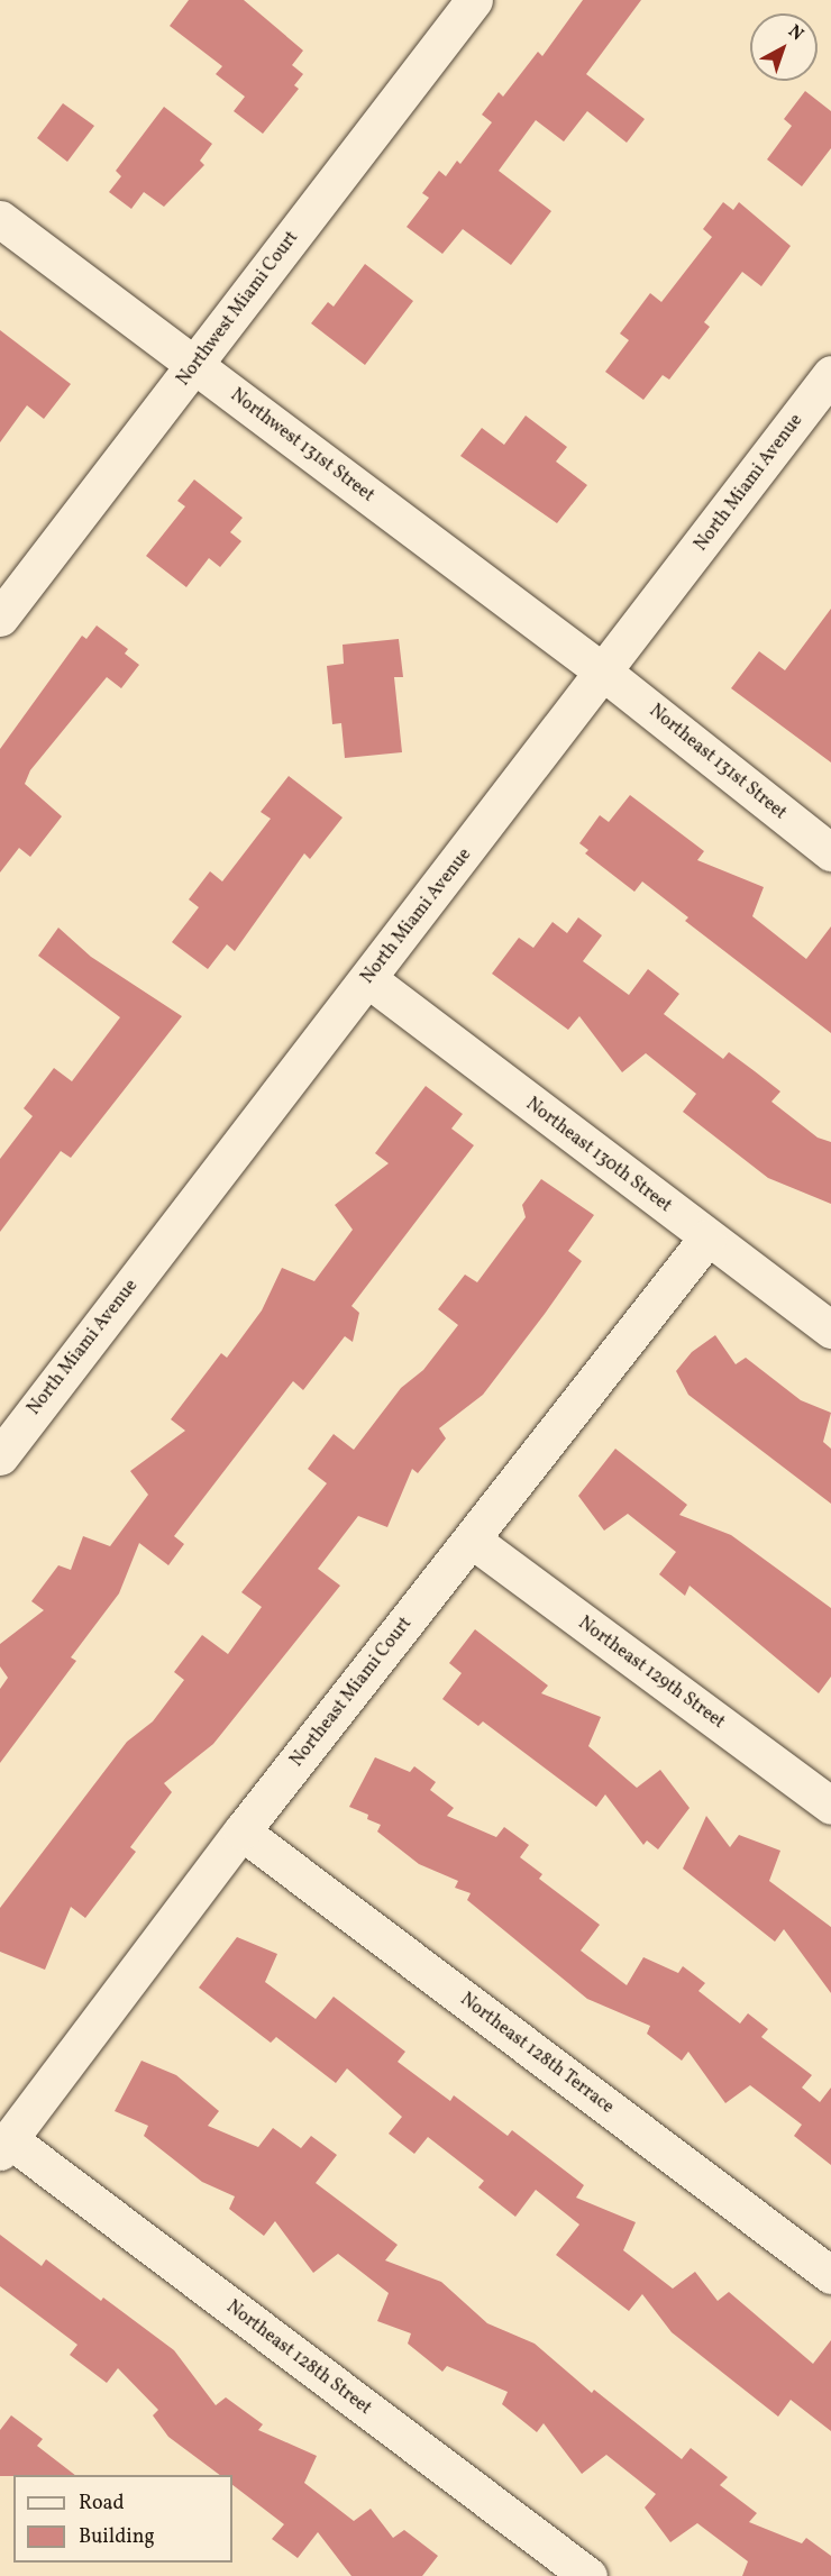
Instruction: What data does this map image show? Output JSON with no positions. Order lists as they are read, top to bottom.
{
  "streets": {
    "street": [
      "Northwest Miami Court",
      "Northwest 131st Street",
      "North Miami Avenue",
      "Northeast 131st Street",
      "Northeast 130th Street",
      "Northeast 129th Street",
      "Northeast Miami Court",
      "Northeast 128th Terrace",
      "Northeast 128th Street"
    ]
  },
  "crossings": [
    ["Northwest Miami Court", "Northwest 131st Street"],
    ["Northwest 131st Street", "North Miami Avenue"],
    ["Northwest 131st Street", "Northeast 131st Street"],
    ["North Miami Avenue", "Northeast 131st Street"],
    ["North Miami Avenue", "Northeast 130th Street"],
    ["Northeast 130th Street", "Northeast Miami Court"],
    ["Northeast 129th Street", "Northeast Miami Court"],
    ["Northeast Miami Court", "Northeast 128th Terrace"],
    ["Northeast Miami Court", "Northeast 128th Street"]
  ],
  "legend": ["Road", "Building"],
  "north": "top right"
}
